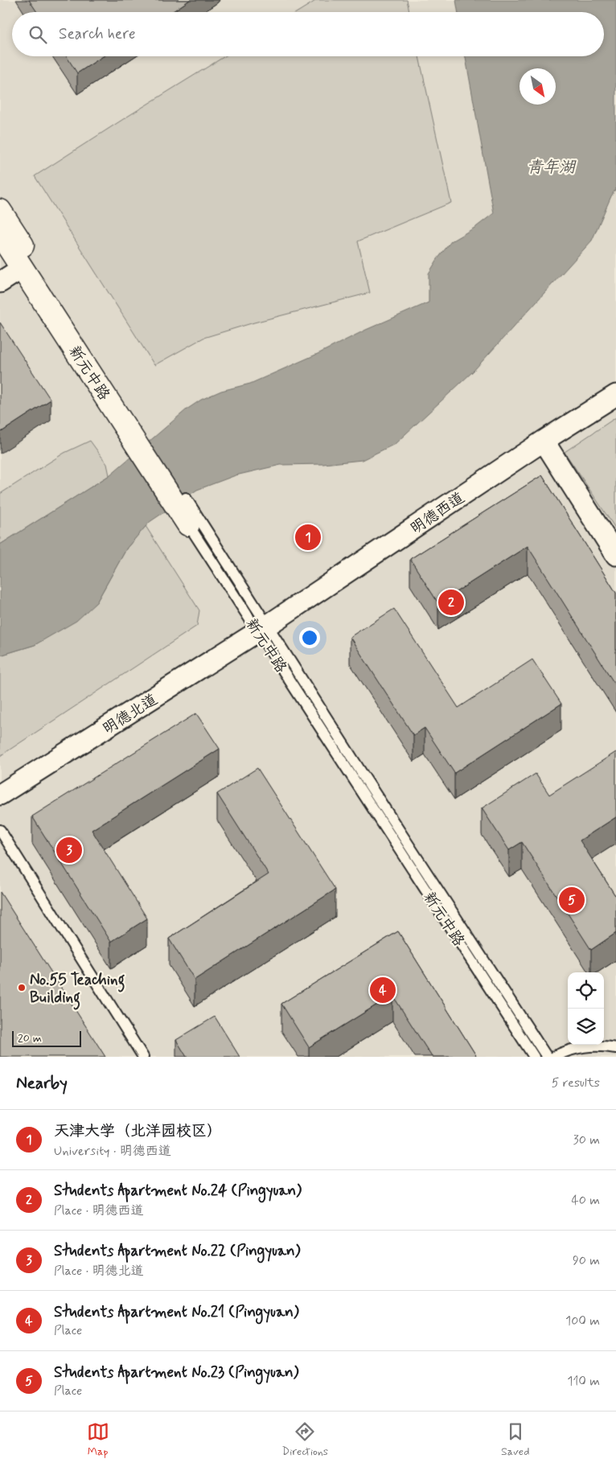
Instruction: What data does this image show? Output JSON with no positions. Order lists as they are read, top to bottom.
{
  "streets": {
    "street": ["新元中路", "明德西道", "明德北道"]
  },
  "crossings": [
    ["新元中路", "明德西道"],
    ["新元中路", "明德北道"],
    ["明德西道", "明德北道"]
  ],
  "water": ["青年湖"],
  "places": ["No.55 Teaching Building"],
  "scale_bar": "20 m",
  "north": "bottom right",
  "page": {
    "search": "Search here",
    "pins": [
      "1",
      "2",
      "3",
      "5",
      "4"
    ],
    "scale": "20 m",
    "heading": ["Nearby", "5 results"],
    "list": [
      {
        "mark": "1",
        "name": "天津大学（北洋园校区）",
        "note": "University · 明德西道",
        "value": "30 m"
      },
      {
        "mark": "2",
        "name": "Students Apartment No.24 (Pingyuan)",
        "note": "Place · 明德西道",
        "value": "40 m"
      },
      {
        "mark": "3",
        "name": "Students Apartment No.22 (Pingyuan)",
        "note": "Place · 明德北道",
        "value": "90 m"
      },
      {
        "mark": "4",
        "name": "Students Apartment No.21 (Pingyuan)",
        "note": "Place",
        "value": "100 m"
      },
      {
        "mark": "5",
        "name": "Students Apartment No.23 (Pingyuan)",
        "note": "Place",
        "value": "110 m"
      }
    ],
    "nav": ["Map", "Directions", "Saved"]
  }
}
